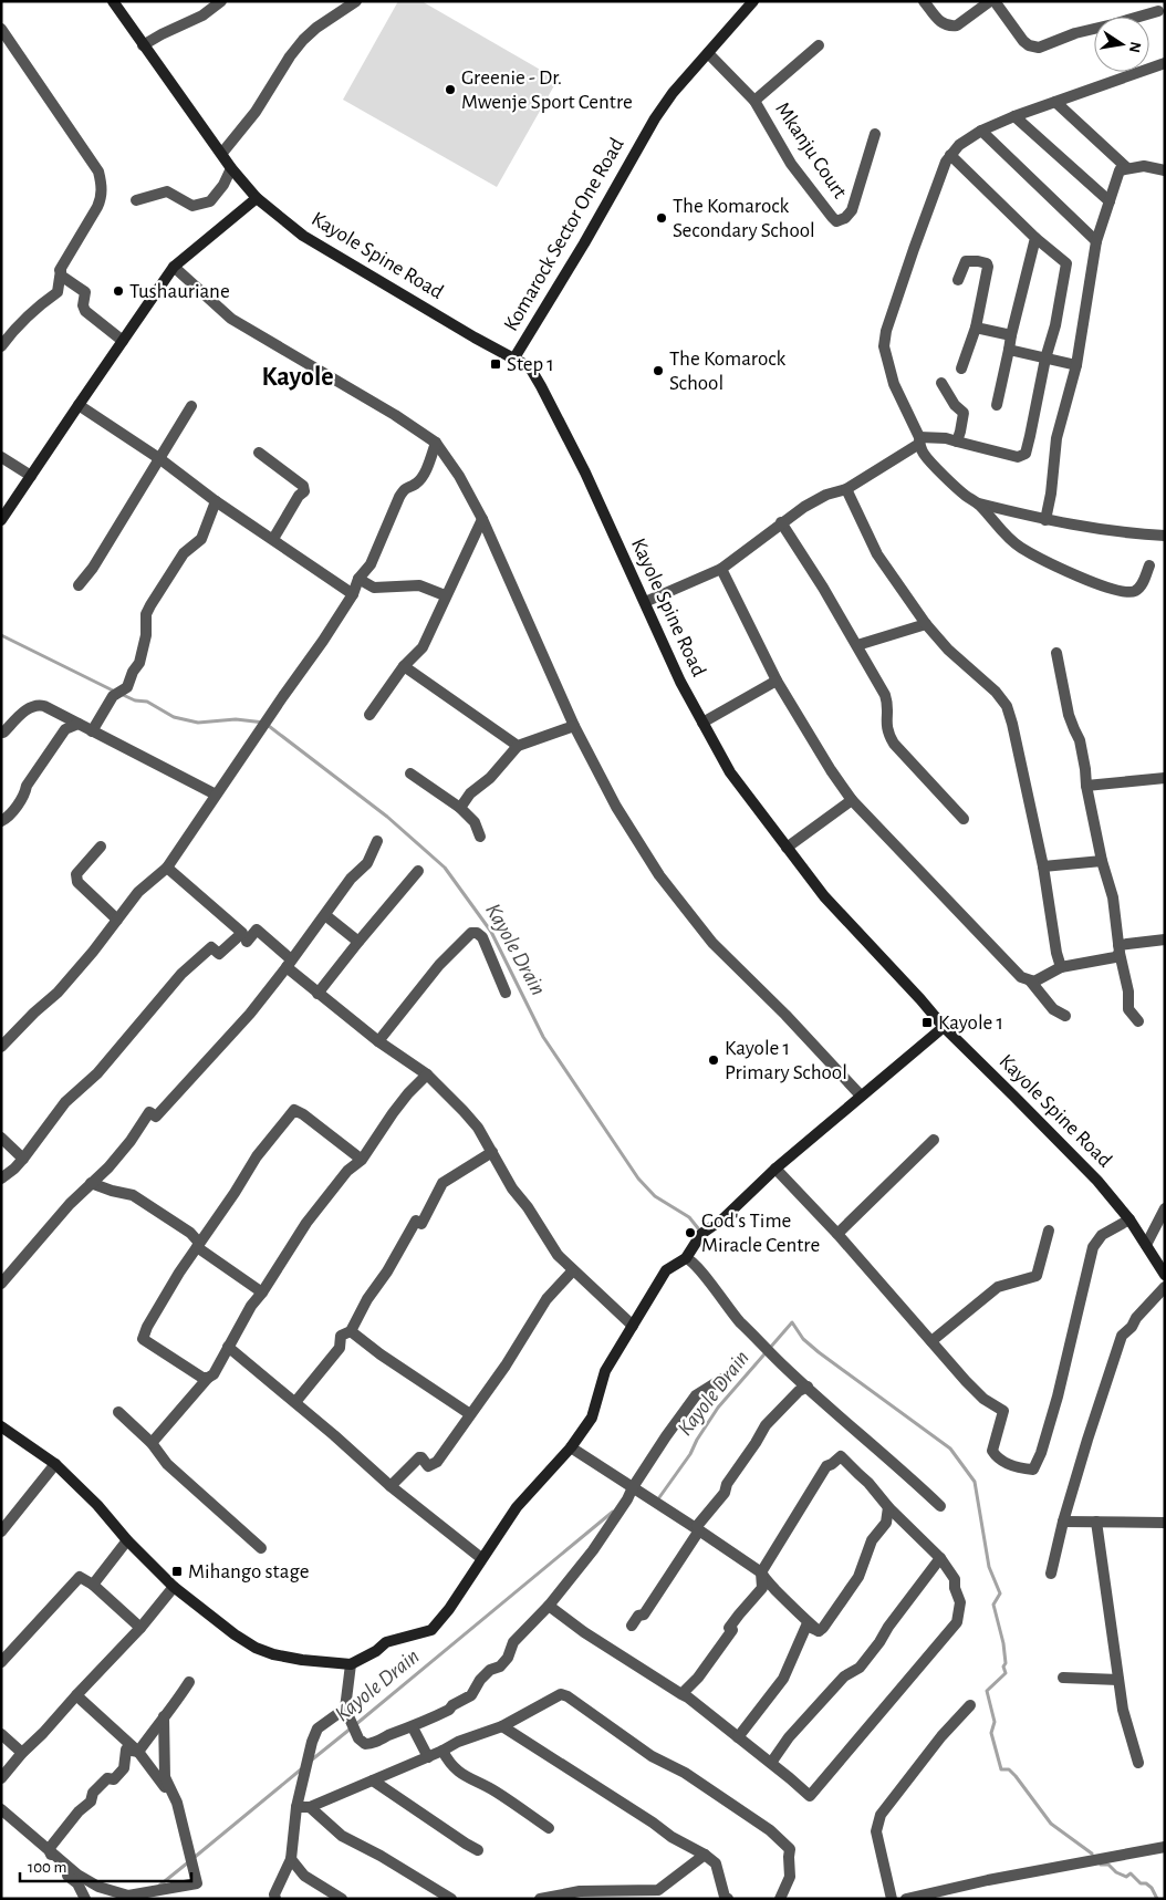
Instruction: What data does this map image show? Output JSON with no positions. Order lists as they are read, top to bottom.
{
  "streets": {
    "main road": ["Komarock Sector One Road", "Kayole Spine Road"],
    "street": ["Mkanju Court"]
  },
  "crossings": [
    ["Mkanju Court", "Komarock Sector One Road"],
    ["Komarock Sector One Road", "Kayole Spine Road"]
  ],
  "districts": ["Kayole"],
  "water": ["Kayole Drain"],
  "places": {
    "other": [
      "Greenie - Dr. Mwenje Sport Centre",
      "The Komarock Secondary School",
      "Tushauriane",
      "The Komarock School",
      "Kayole 1 Primary School",
      "God's Time Miracle Centre"
    ],
    "transit": ["Step 1", "Kayole 1", "Mihango stage"]
  },
  "scale_bar": "100 m",
  "north": "right"
}
